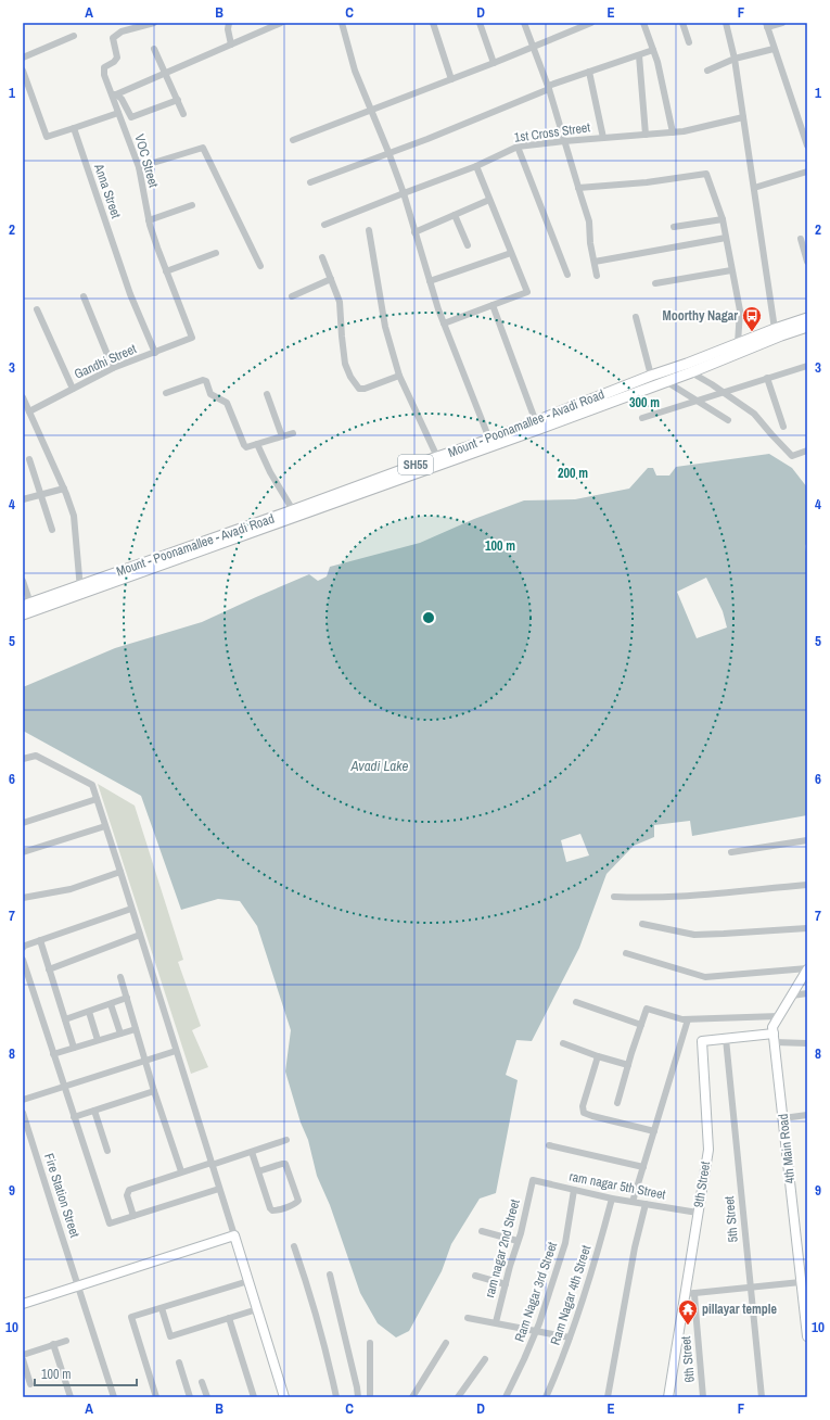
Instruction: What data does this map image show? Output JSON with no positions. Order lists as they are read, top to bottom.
{
  "streets": {
    "main road": ["Mount - Poonamallee - Avadi Road", "SH55"],
    "street": [
      "1st Cross Street",
      "VOC Street",
      "Anna Street",
      "Gandhi Street",
      "4th Main Road",
      "9th Street",
      "ram nagar 5th Street",
      "Fire Station Street",
      "5th Street",
      "ram nagar 2nd Street",
      "Ram Nagar 3rd Street",
      "Ram Nagar 4th Street",
      "6th Street"
    ]
  },
  "crossings": [
    ["VOC Street", "Gandhi Street"],
    ["Anna Street", "Gandhi Street"],
    ["4th Main Road", "9th Street"],
    ["9th Street", "ram nagar 5th Street"],
    ["9th Street", "5th Street"],
    ["ram nagar 5th Street", "ram nagar 2nd Street"],
    ["ram nagar 5th Street", "Ram Nagar 3rd Street"],
    ["ram nagar 5th Street", "Ram Nagar 4th Street"]
  ],
  "water": ["Avadi Lake"],
  "places": {
    "bus stop": ["Moorthy Nagar"],
    "temple": ["pillayar temple"]
  },
  "scale_bar": "100 m",
  "grid": {
    "columns": [
      "A",
      "B",
      "C",
      "D",
      "E",
      "F"
    ],
    "rows": [
      "1",
      "2",
      "3",
      "4",
      "5",
      "6",
      "7",
      "8",
      "9",
      "10"
    ]
  },
  "rings": ["300 m", "200 m", "100 m"]
}
